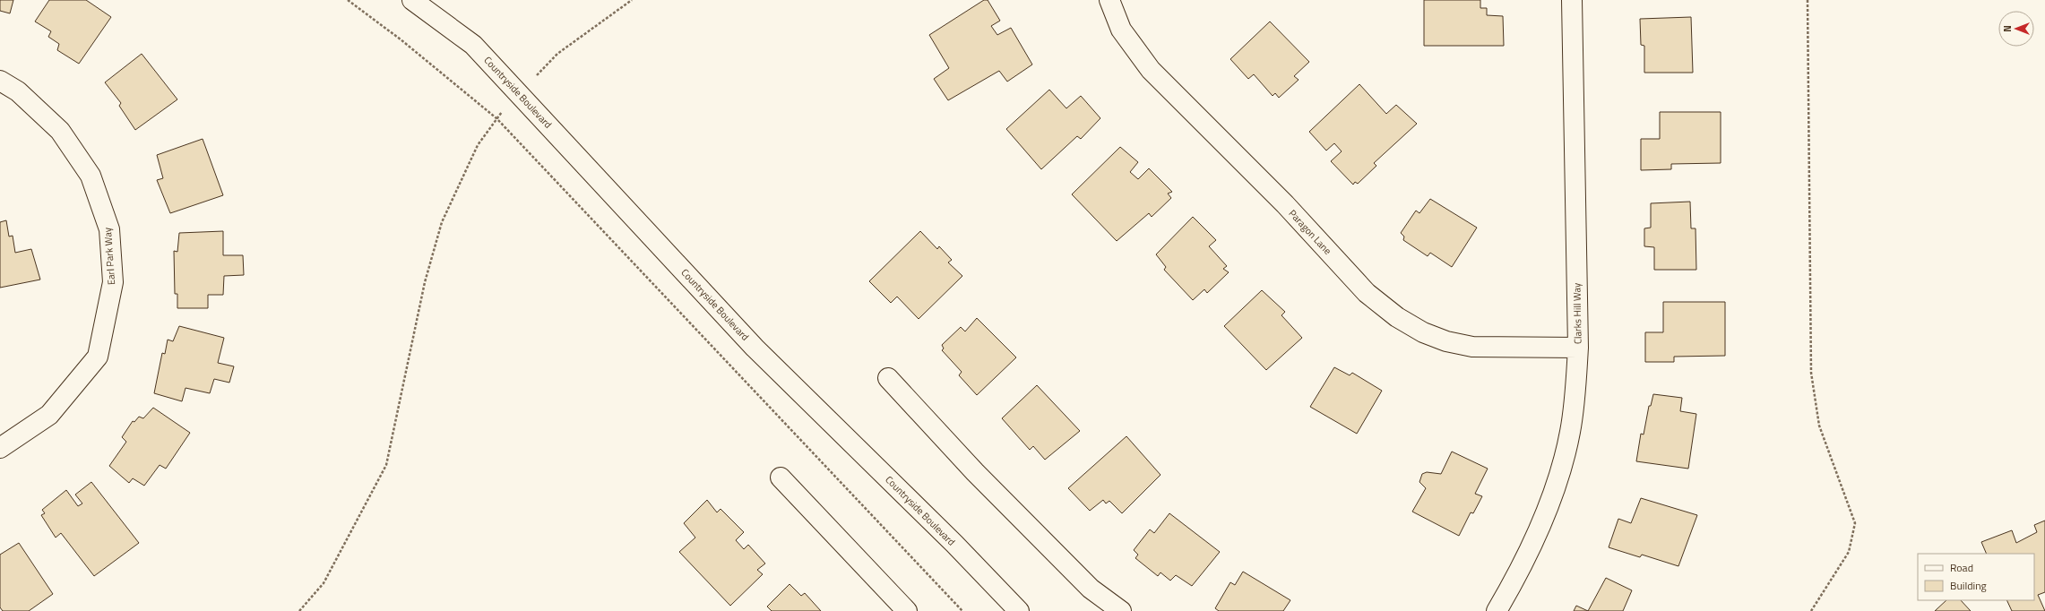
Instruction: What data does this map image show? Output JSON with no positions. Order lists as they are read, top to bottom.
{
  "streets": {
    "street": [
      "Countryside Boulevard",
      "Paragon Lane",
      "Earl Park Way",
      "Clarks Hill Way"
    ]
  },
  "crossings": [
    ["Paragon Lane", "Clarks Hill Way"]
  ],
  "legend": ["Road", "Building"],
  "north": "left"
}
